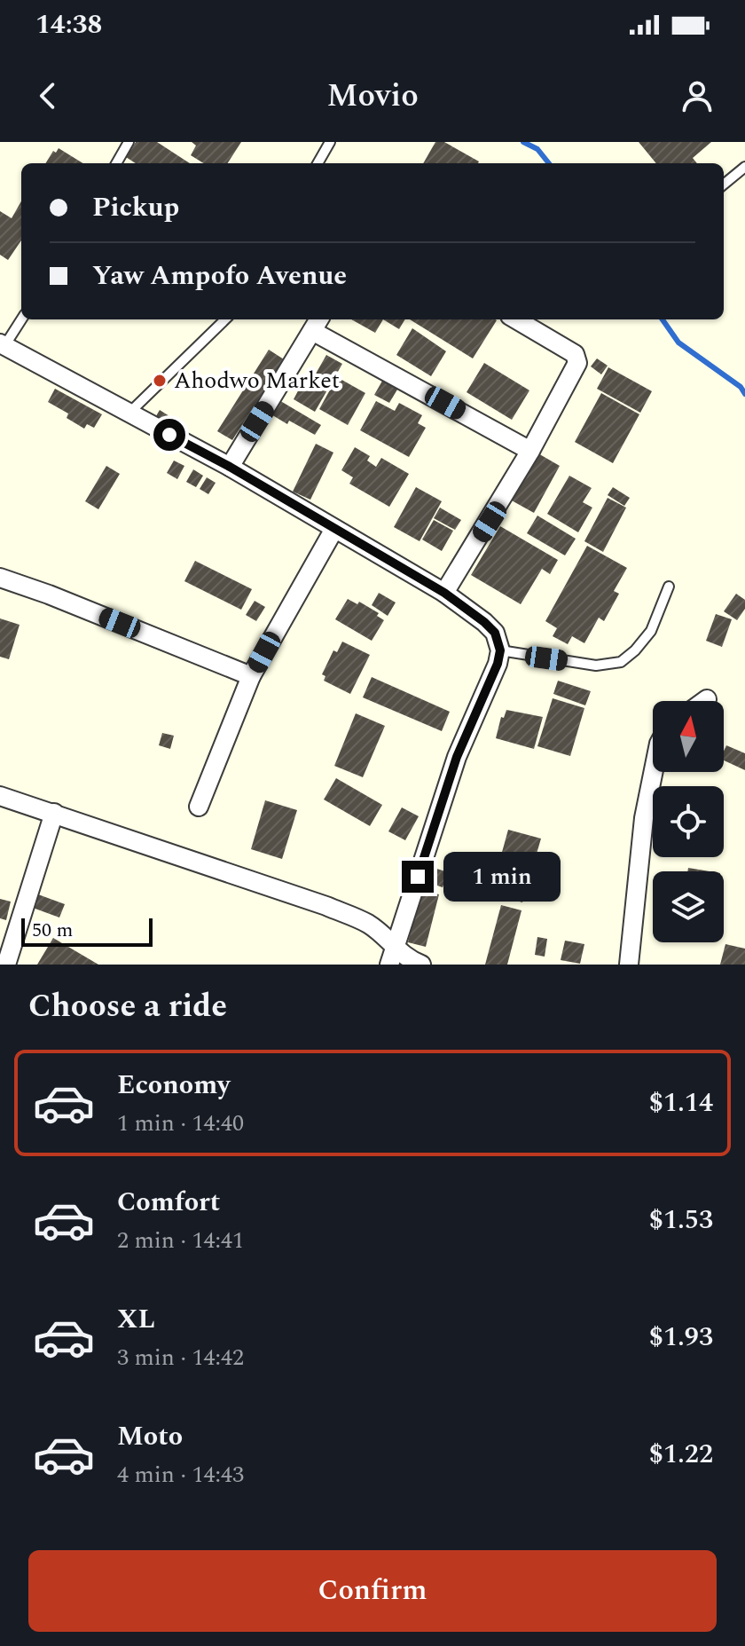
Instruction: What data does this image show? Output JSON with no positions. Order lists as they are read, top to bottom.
{
  "places": ["Ahodwo Market"],
  "scale_bar": "50 m",
  "north": "top",
  "page": {
    "status": "14:38",
    "header": "Movio",
    "banner": ["Pickup", "Yaw Ampofo Avenue"],
    "bubble": "1 min",
    "scale": "50 m",
    "heading": "Choose a ride",
    "list": [
      {
        "name": "Economy",
        "note": "1 min · 14:40",
        "value": "$1.14"
      },
      {
        "name": "Comfort",
        "note": "2 min · 14:41",
        "value": "$1.53"
      },
      {
        "name": "XL",
        "note": "3 min · 14:42",
        "value": "$1.93"
      },
      {
        "name": "Moto",
        "note": "4 min · 14:43",
        "value": "$1.22"
      }
    ],
    "buttons": "Confirm"
  }
}
